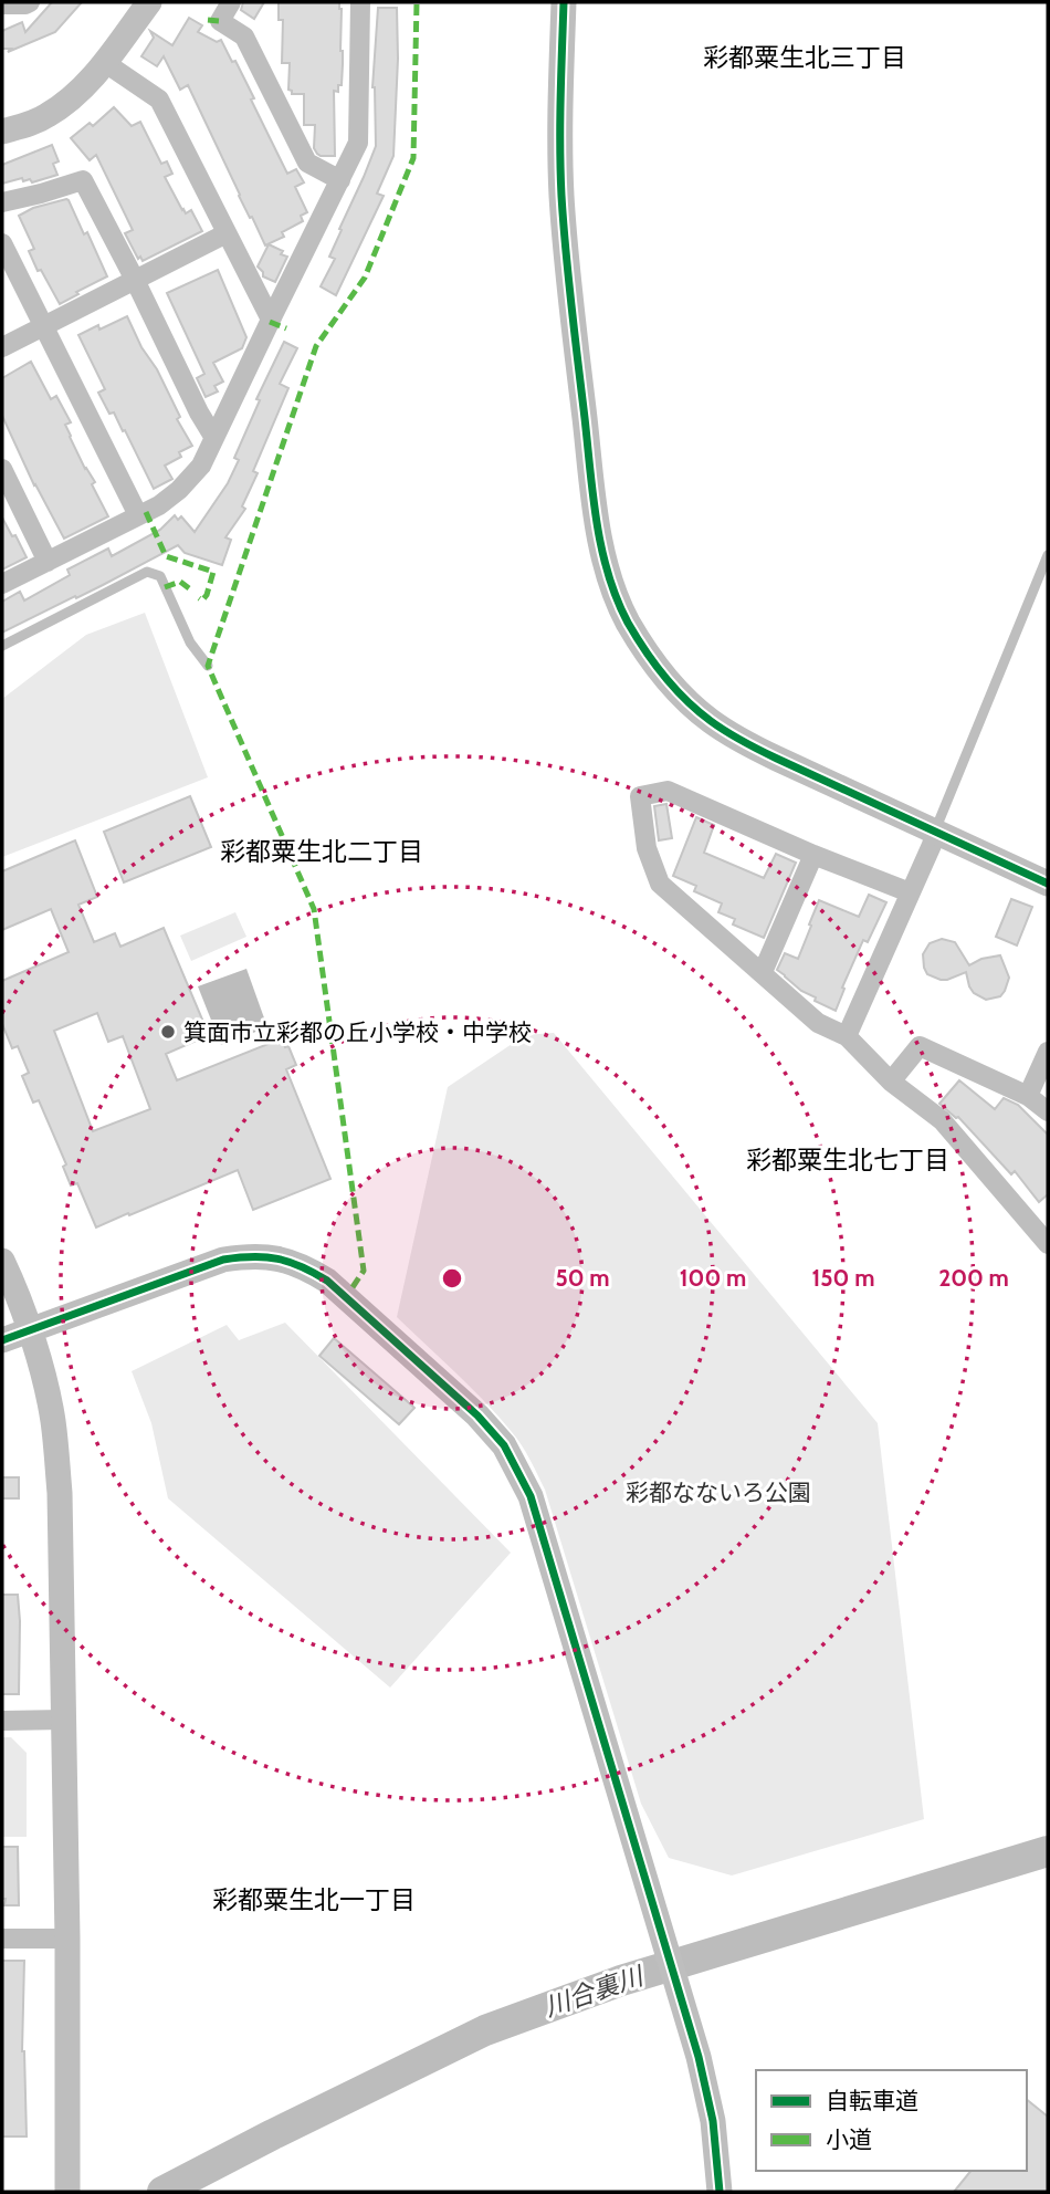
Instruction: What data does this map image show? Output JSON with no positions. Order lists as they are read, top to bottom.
{
  "districts": [
    "彩都粟生北三丁目",
    "彩都粟生北二丁目",
    "彩都粟生北七丁目",
    "彩都粟生北一丁目"
  ],
  "water": ["川合裏川"],
  "parks": ["彩都なないろ公園"],
  "places": ["箕面市立彩都の丘小学校・中学校"],
  "legend": ["自転車道", "小道"],
  "rings": [
    "50 m",
    "100 m",
    "150 m",
    "200 m"
  ]
}
